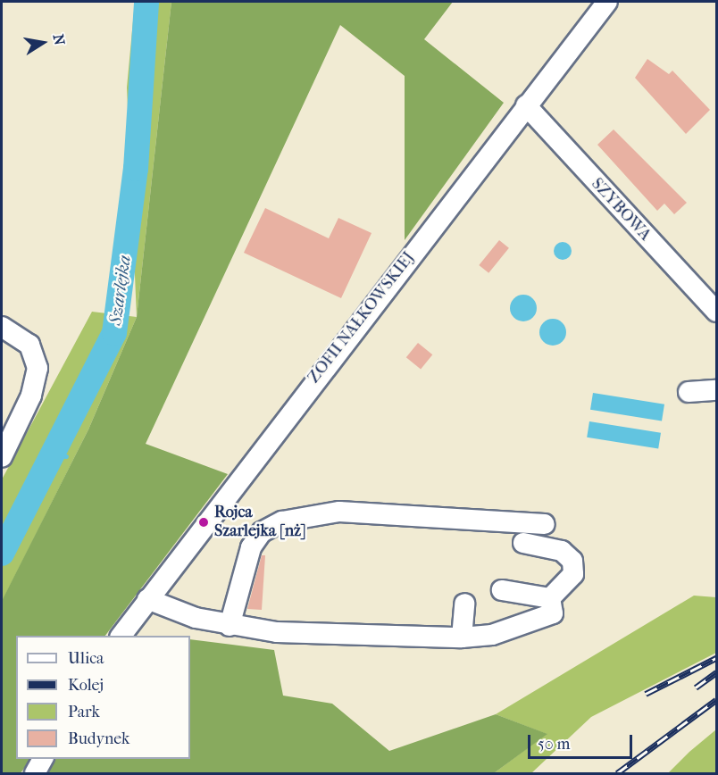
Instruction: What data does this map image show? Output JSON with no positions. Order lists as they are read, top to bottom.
{
  "streets": {
    "street": ["SZYBOWA", "ZOFII NAŁKOWSKIEJ"]
  },
  "crossings": [
    ["SZYBOWA", "ZOFII NAŁKOWSKIEJ"]
  ],
  "water": ["Szarlejka"],
  "places": ["Rojca Szarlejka [nż]"],
  "legend": [
    "Ulica",
    "Kolej",
    "Park",
    "Budynek"
  ],
  "scale_bar": "50 m",
  "north": "right"
}
